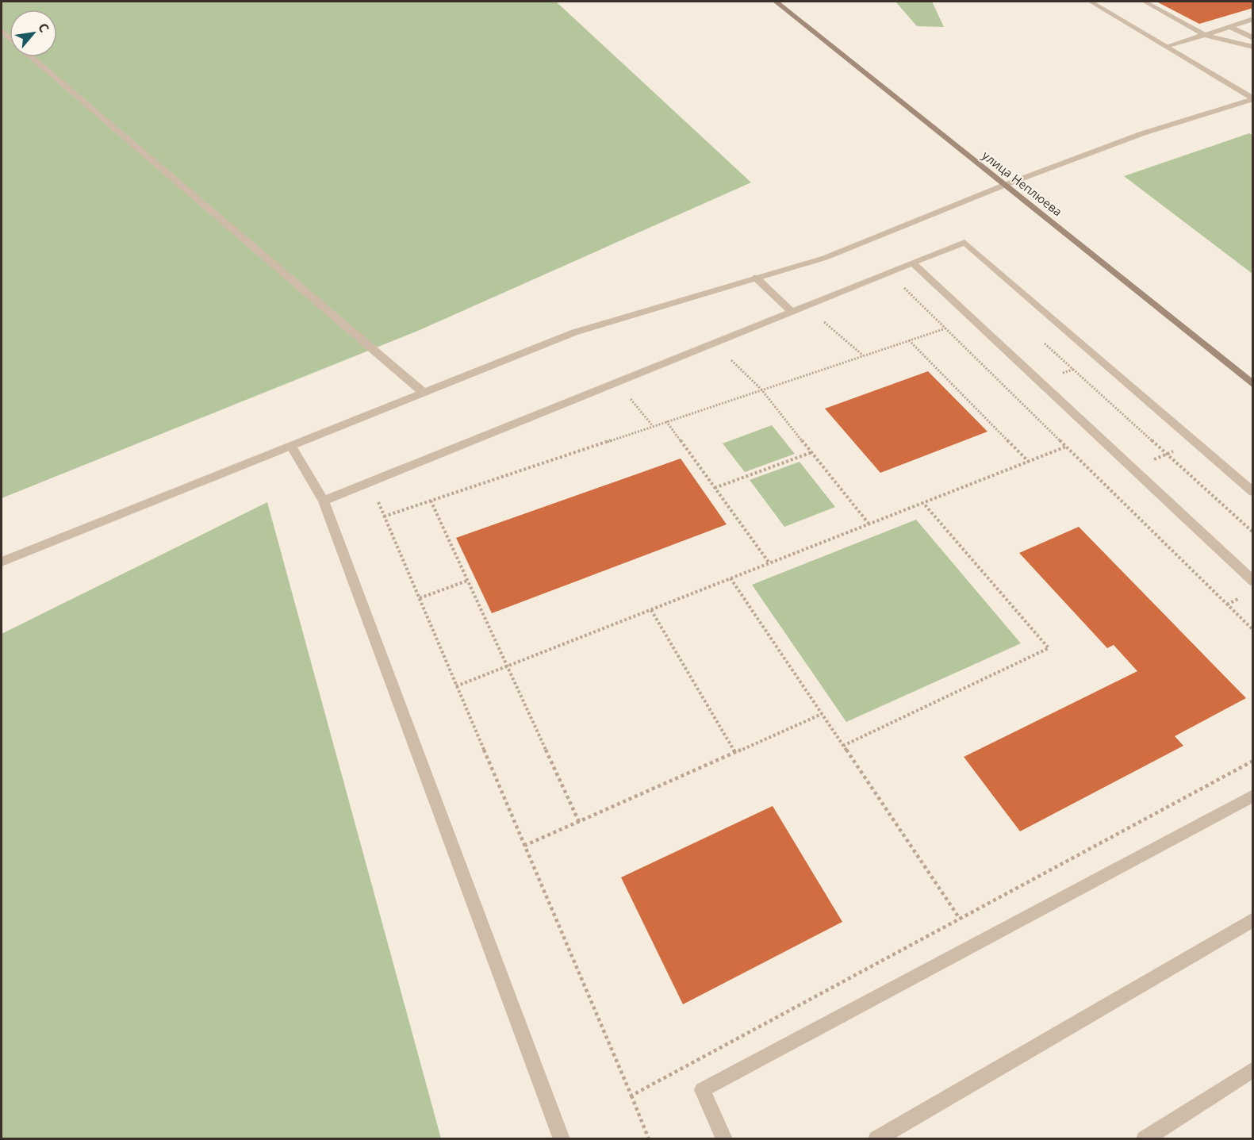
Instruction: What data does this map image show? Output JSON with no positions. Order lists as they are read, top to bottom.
{
  "streets": {
    "main road": ["улица Неплюева"]
  },
  "north": "top right"
}
